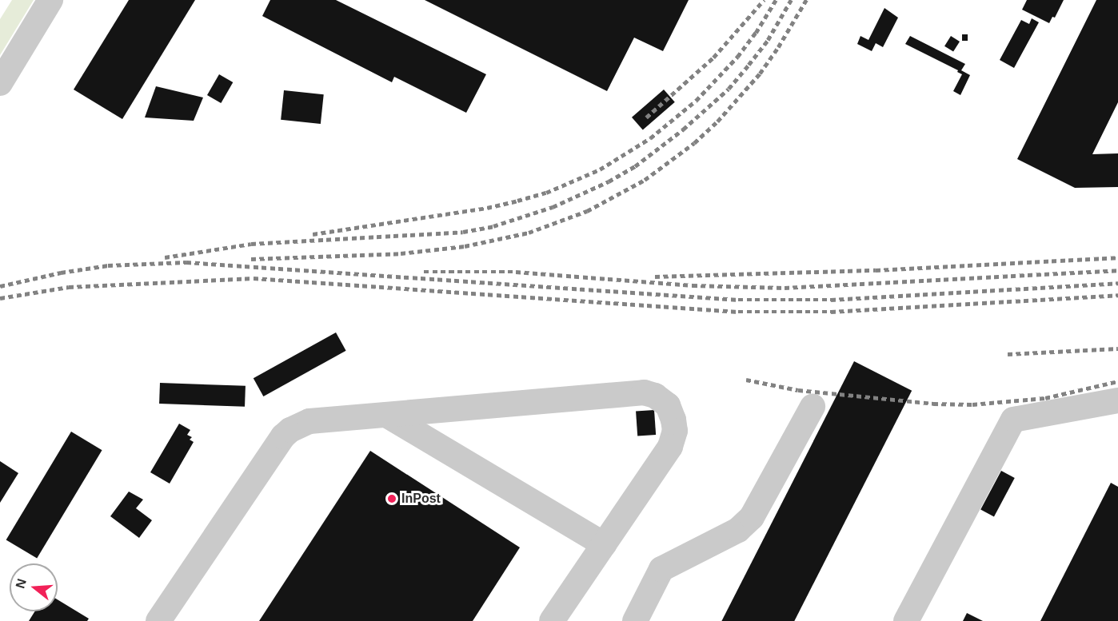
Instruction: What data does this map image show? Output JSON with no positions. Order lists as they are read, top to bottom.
{
  "places": ["InPost"],
  "north": "left"
}
